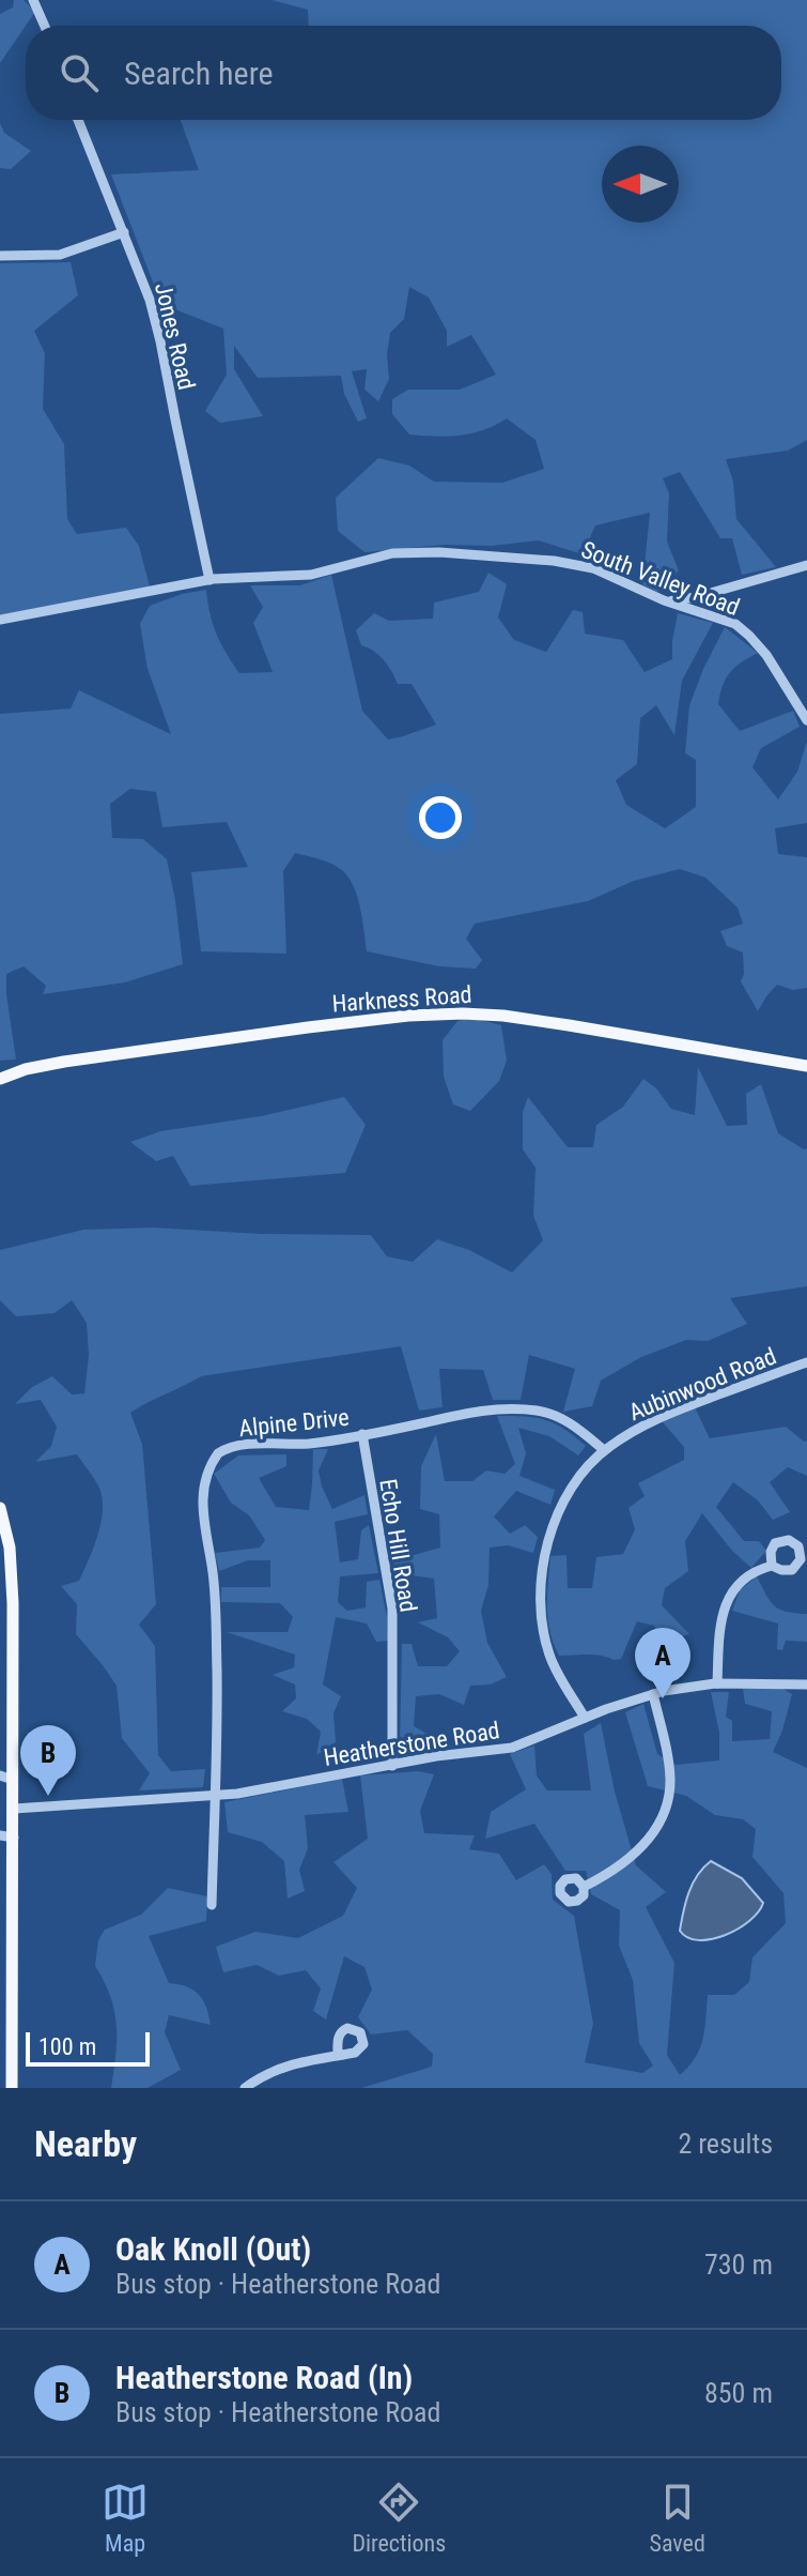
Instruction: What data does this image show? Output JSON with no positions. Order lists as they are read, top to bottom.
{
  "streets": {
    "main road": ["Harkness Road"],
    "street": [
      "Jones Road",
      "South Valley Road",
      "Aubinwood Road",
      "Alpine Drive",
      "Echo Hill Road",
      "Heatherstone Road"
    ]
  },
  "crossings": [
    ["Jones Road", "South Valley Road"],
    ["Aubinwood Road", "Alpine Drive"],
    ["Aubinwood Road", "Heatherstone Road"],
    ["Alpine Drive", "Echo Hill Road"],
    ["Alpine Drive", "Heatherstone Road"],
    ["Echo Hill Road", "Heatherstone Road"]
  ],
  "scale_bar": "100 m",
  "north": "left",
  "page": {
    "search": "Search here",
    "pins": ["A", "B"],
    "scale": "100 m",
    "heading": ["Nearby", "2 results"],
    "list": [
      {
        "mark": "A",
        "name": "Oak Knoll (Out)",
        "note": "Bus stop · Heatherstone Road",
        "value": "730 m"
      },
      {
        "mark": "B",
        "name": "Heatherstone Road (In)",
        "note": "Bus stop · Heatherstone Road",
        "value": "850 m"
      }
    ],
    "nav": ["Map", "Directions", "Saved"]
  }
}
